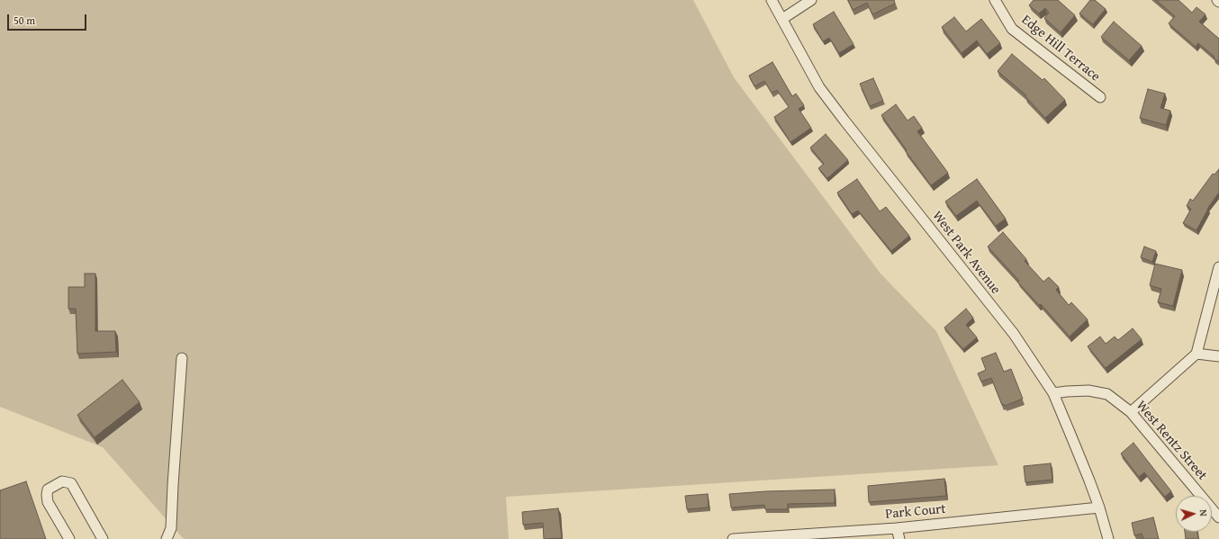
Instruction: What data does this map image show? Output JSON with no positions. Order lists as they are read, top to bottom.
{
  "streets": {
    "street": [
      "Edge Hill Terrace",
      "West Park Avenue",
      "West Rentz Street",
      "Park Court"
    ]
  },
  "crossings": [
    ["West Park Avenue", "West Rentz Street"],
    ["West Park Avenue", "Park Court"]
  ],
  "scale_bar": "50 m",
  "north": "right"
}
